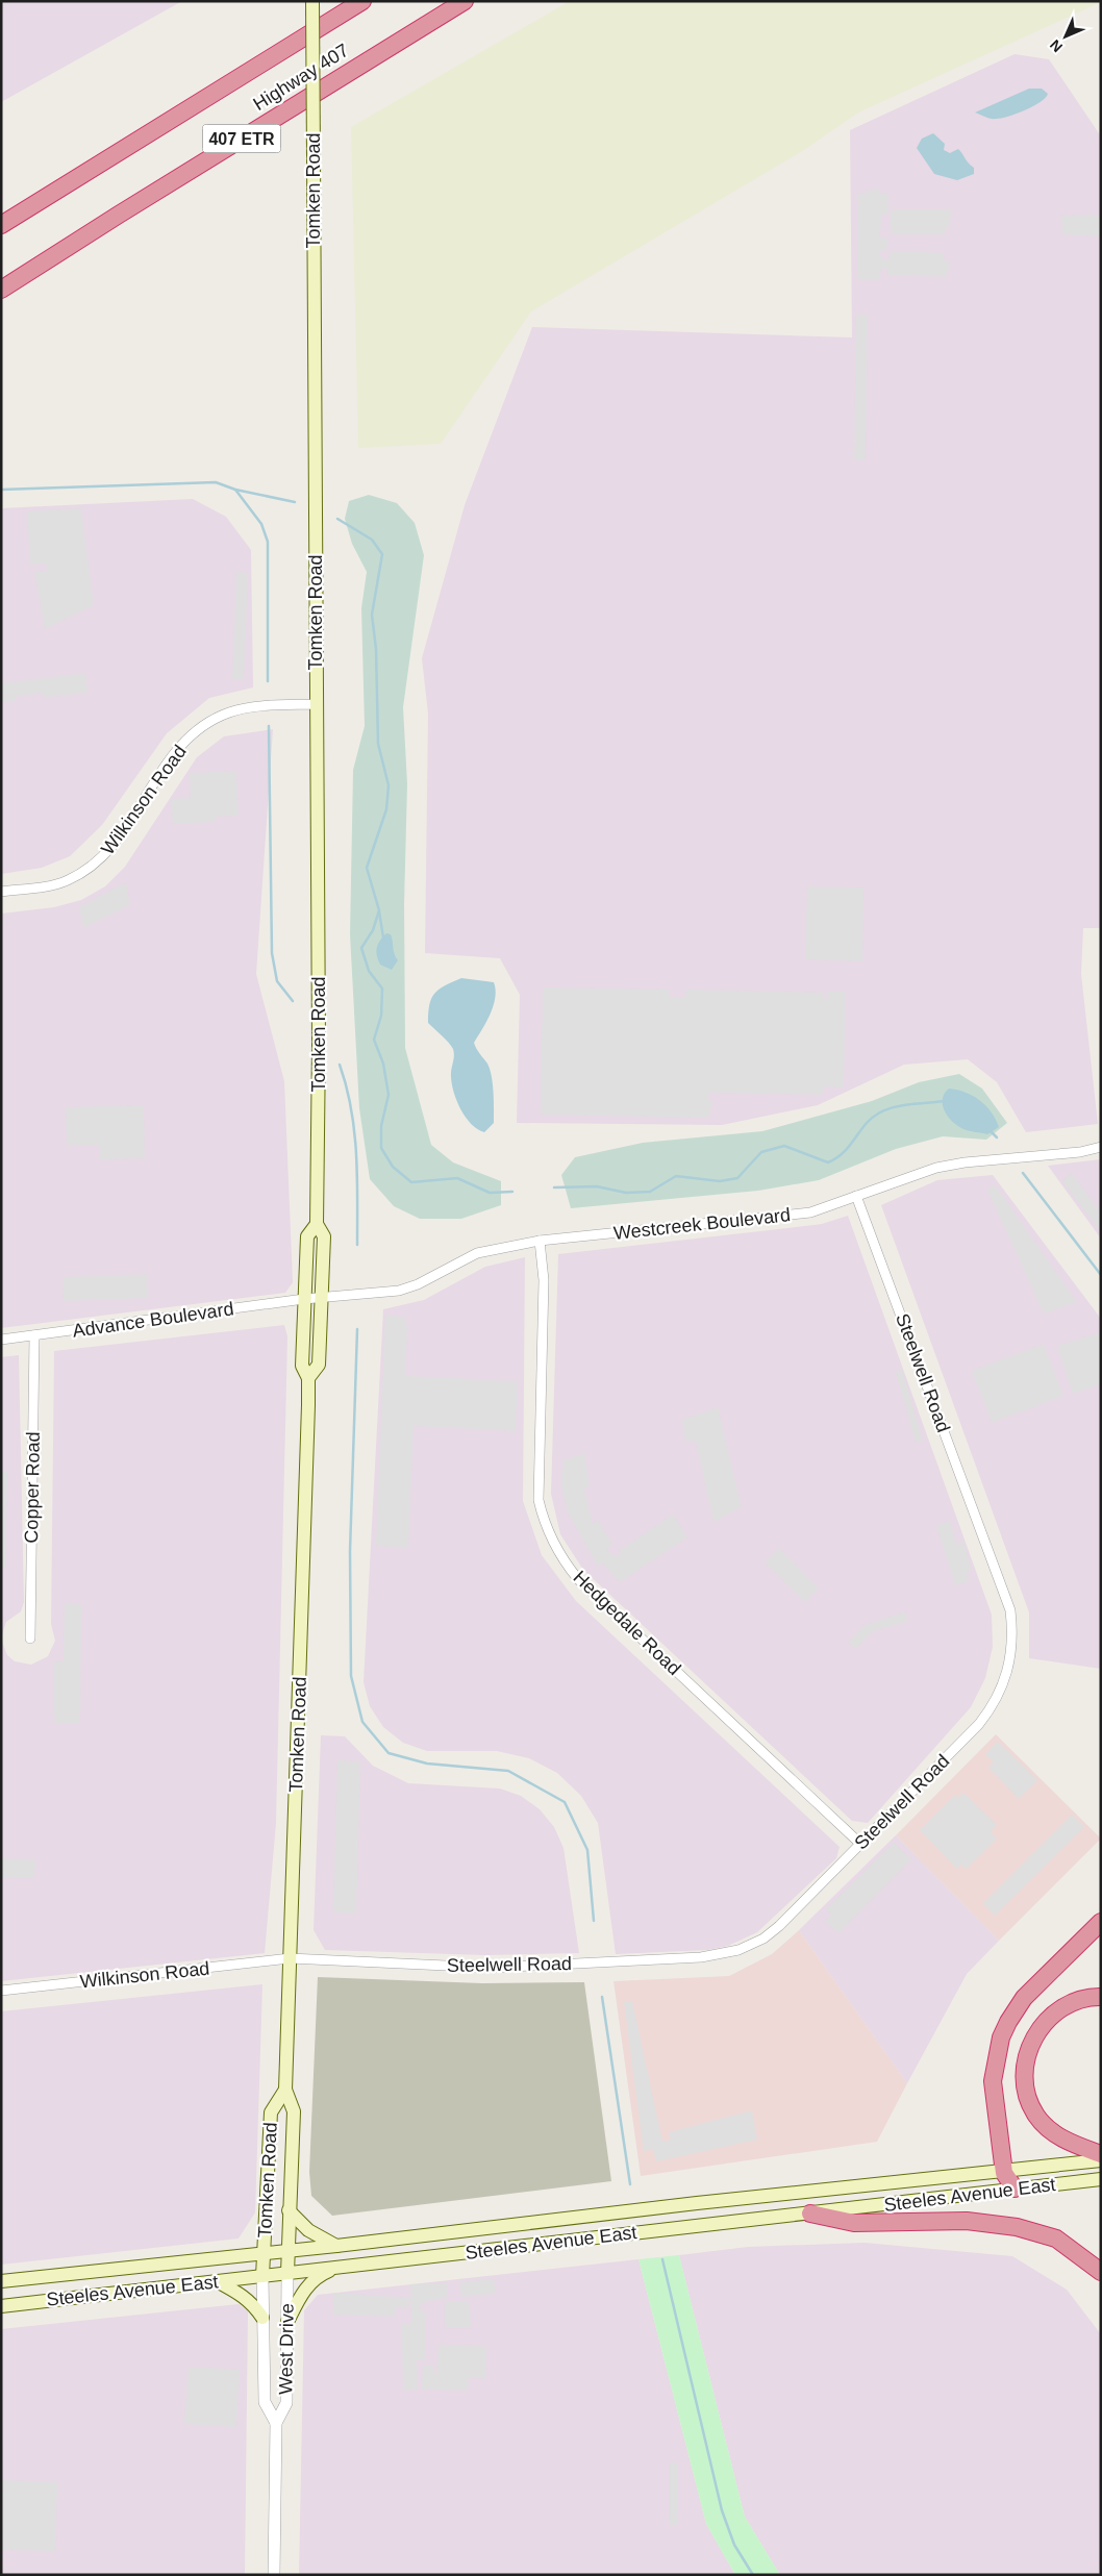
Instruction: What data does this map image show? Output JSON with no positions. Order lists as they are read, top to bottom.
{
  "streets": {
    "highway": ["Highway 407", "407 ETR"],
    "main road": ["Tomken Road", "Steeles Avenue East"],
    "street": [
      "Wilkinson Road",
      "Westcreek Boulevard",
      "Advance Boulevard",
      "Steelwell Road",
      "Copper Road",
      "Hedgedale Road",
      "West Drive"
    ]
  },
  "crossings": [
    ["Tomken Road", "Wilkinson Road"],
    ["Tomken Road", "Westcreek Boulevard"],
    ["Tomken Road", "Advance Boulevard"],
    ["Tomken Road", "Steelwell Road"],
    ["Tomken Road", "Steeles Avenue East"],
    ["Tomken Road", "West Drive"],
    ["Wilkinson Road", "Steelwell Road"],
    ["Westcreek Boulevard", "Advance Boulevard"],
    ["Westcreek Boulevard", "Steelwell Road"],
    ["Westcreek Boulevard", "Hedgedale Road"],
    ["Advance Boulevard", "Copper Road"],
    ["Steelwell Road", "Hedgedale Road"],
    ["Steeles Avenue East", "West Drive"]
  ],
  "north": "bottom left"
}
